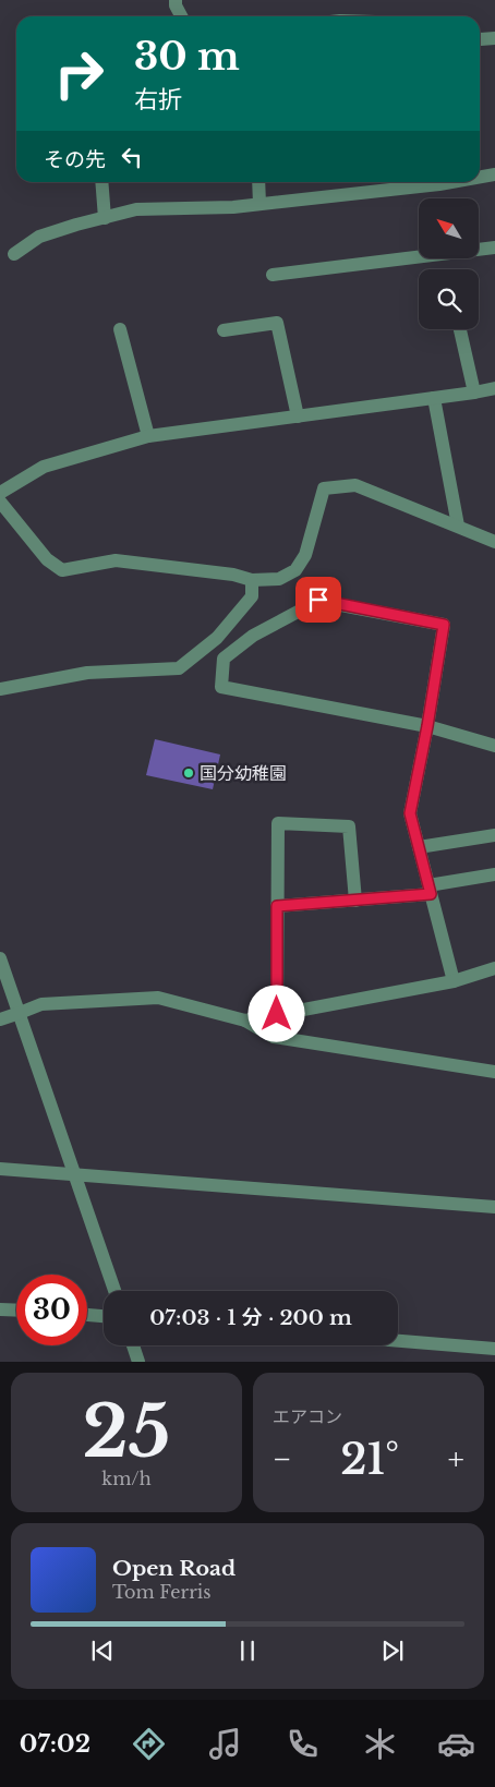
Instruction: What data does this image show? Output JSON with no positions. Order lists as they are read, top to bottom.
{
  "places": ["国分幼稚園"],
  "north": "top left",
  "page": {
    "turn": ["30 m", "右折"],
    "then": "その先",
    "limit": "30",
    "trip": "07:03 · 1 分 · 200 m",
    "tile": [
      ["25", "km/h"],
      "エアコン"
    ],
    "heat": ["−", "21°", "+"],
    "song": ["Open Road", "Tom Ferris"],
    "tabs": "07:02"
  }
}
